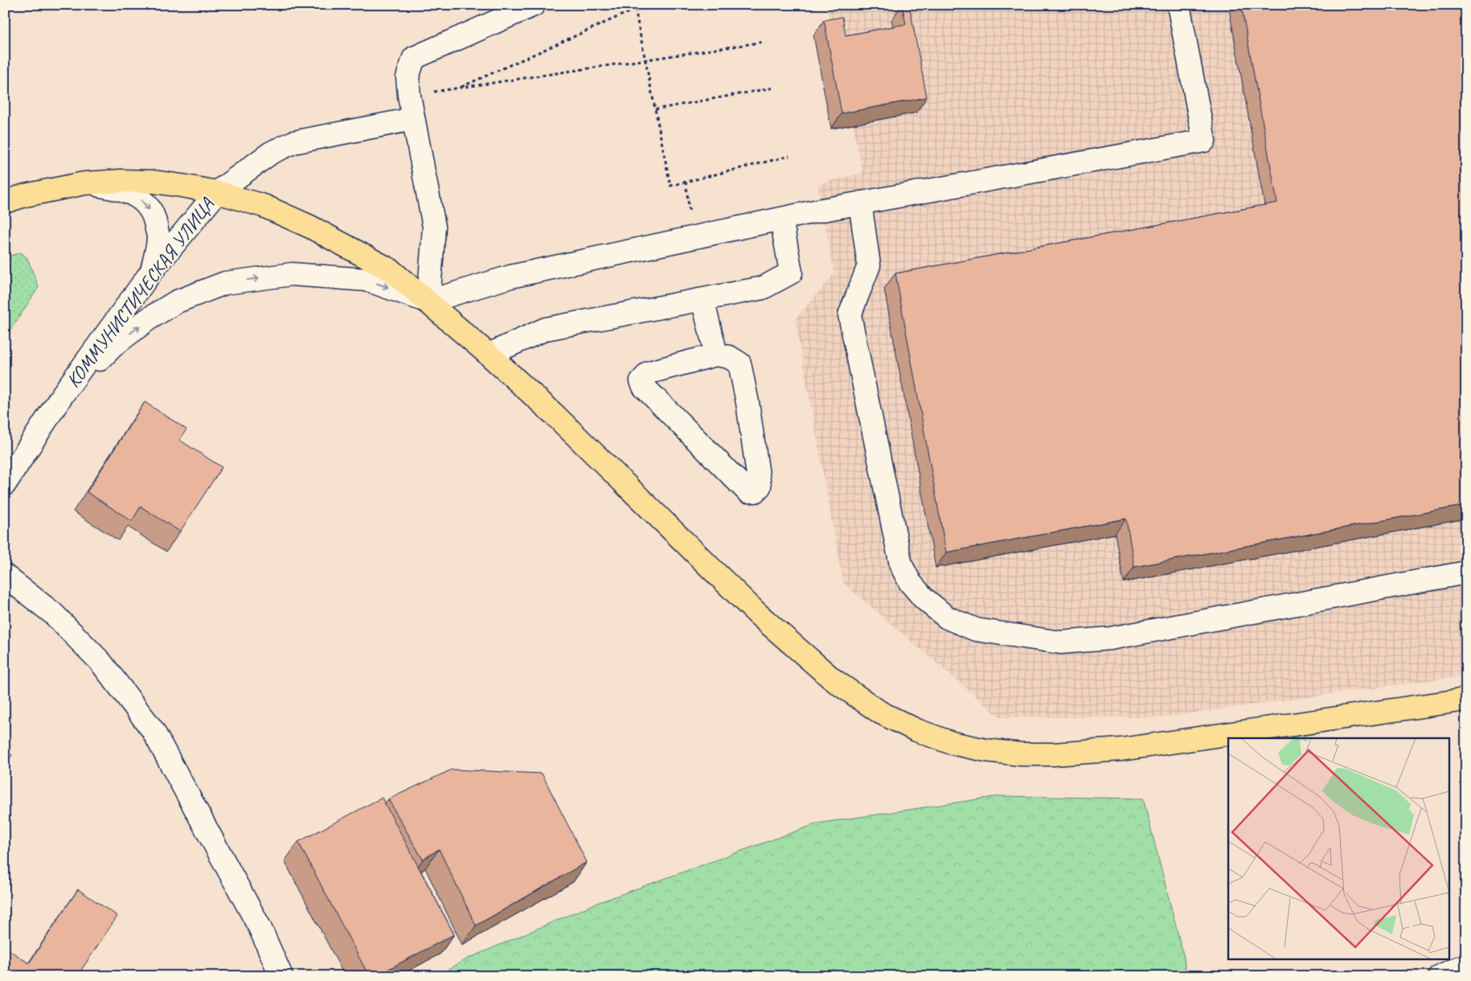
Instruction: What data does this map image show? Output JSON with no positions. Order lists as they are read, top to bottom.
{
  "streets": {
    "street": ["КОММУНИСТИЧЕСКАЯ УЛИЦА"]
  }
}
